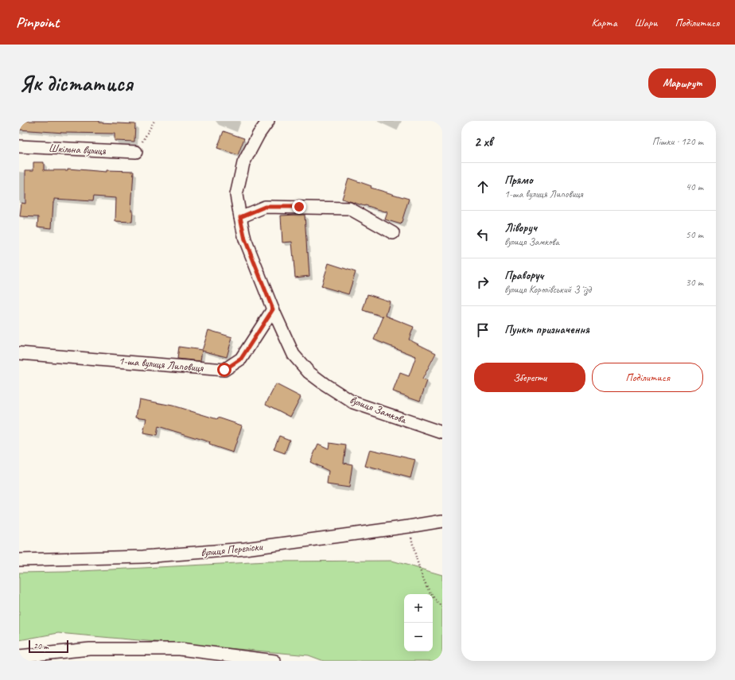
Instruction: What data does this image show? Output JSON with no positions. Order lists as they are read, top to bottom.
{
  "streets": {
    "street": [
      "Шкільна вулиця",
      "1-ша вулиця Липовиця",
      "вулиця Замкова",
      "вулиця Переліски"
    ]
  },
  "crossings": [
    ["1-ша вулиця Липовиця", "вулиця Замкова"]
  ],
  "scale_bar": "20 m",
  "page": {
    "header": "Pinpoint",
    "nav": ["Карта", "Шари", "Поділитися"],
    "buttons": [
      "Маршрут",
      ["Зберегти", "Поділитися"]
    ],
    "title": "Як дістатися",
    "heading": ["2 хв", "Пішки · 120 m"],
    "list": [
      ["Прямо", "1-ша вулиця Липовиця", "40 m"],
      ["Ліворуч", "вулиця Замкова", "50 m"],
      ["Праворуч", "вулиця Королівський Зʼїзд", "30 m"],
      "Пункт призначення"
    ],
    "map_buttons": ["+", "−"],
    "scale": "20 m"
  }
}
